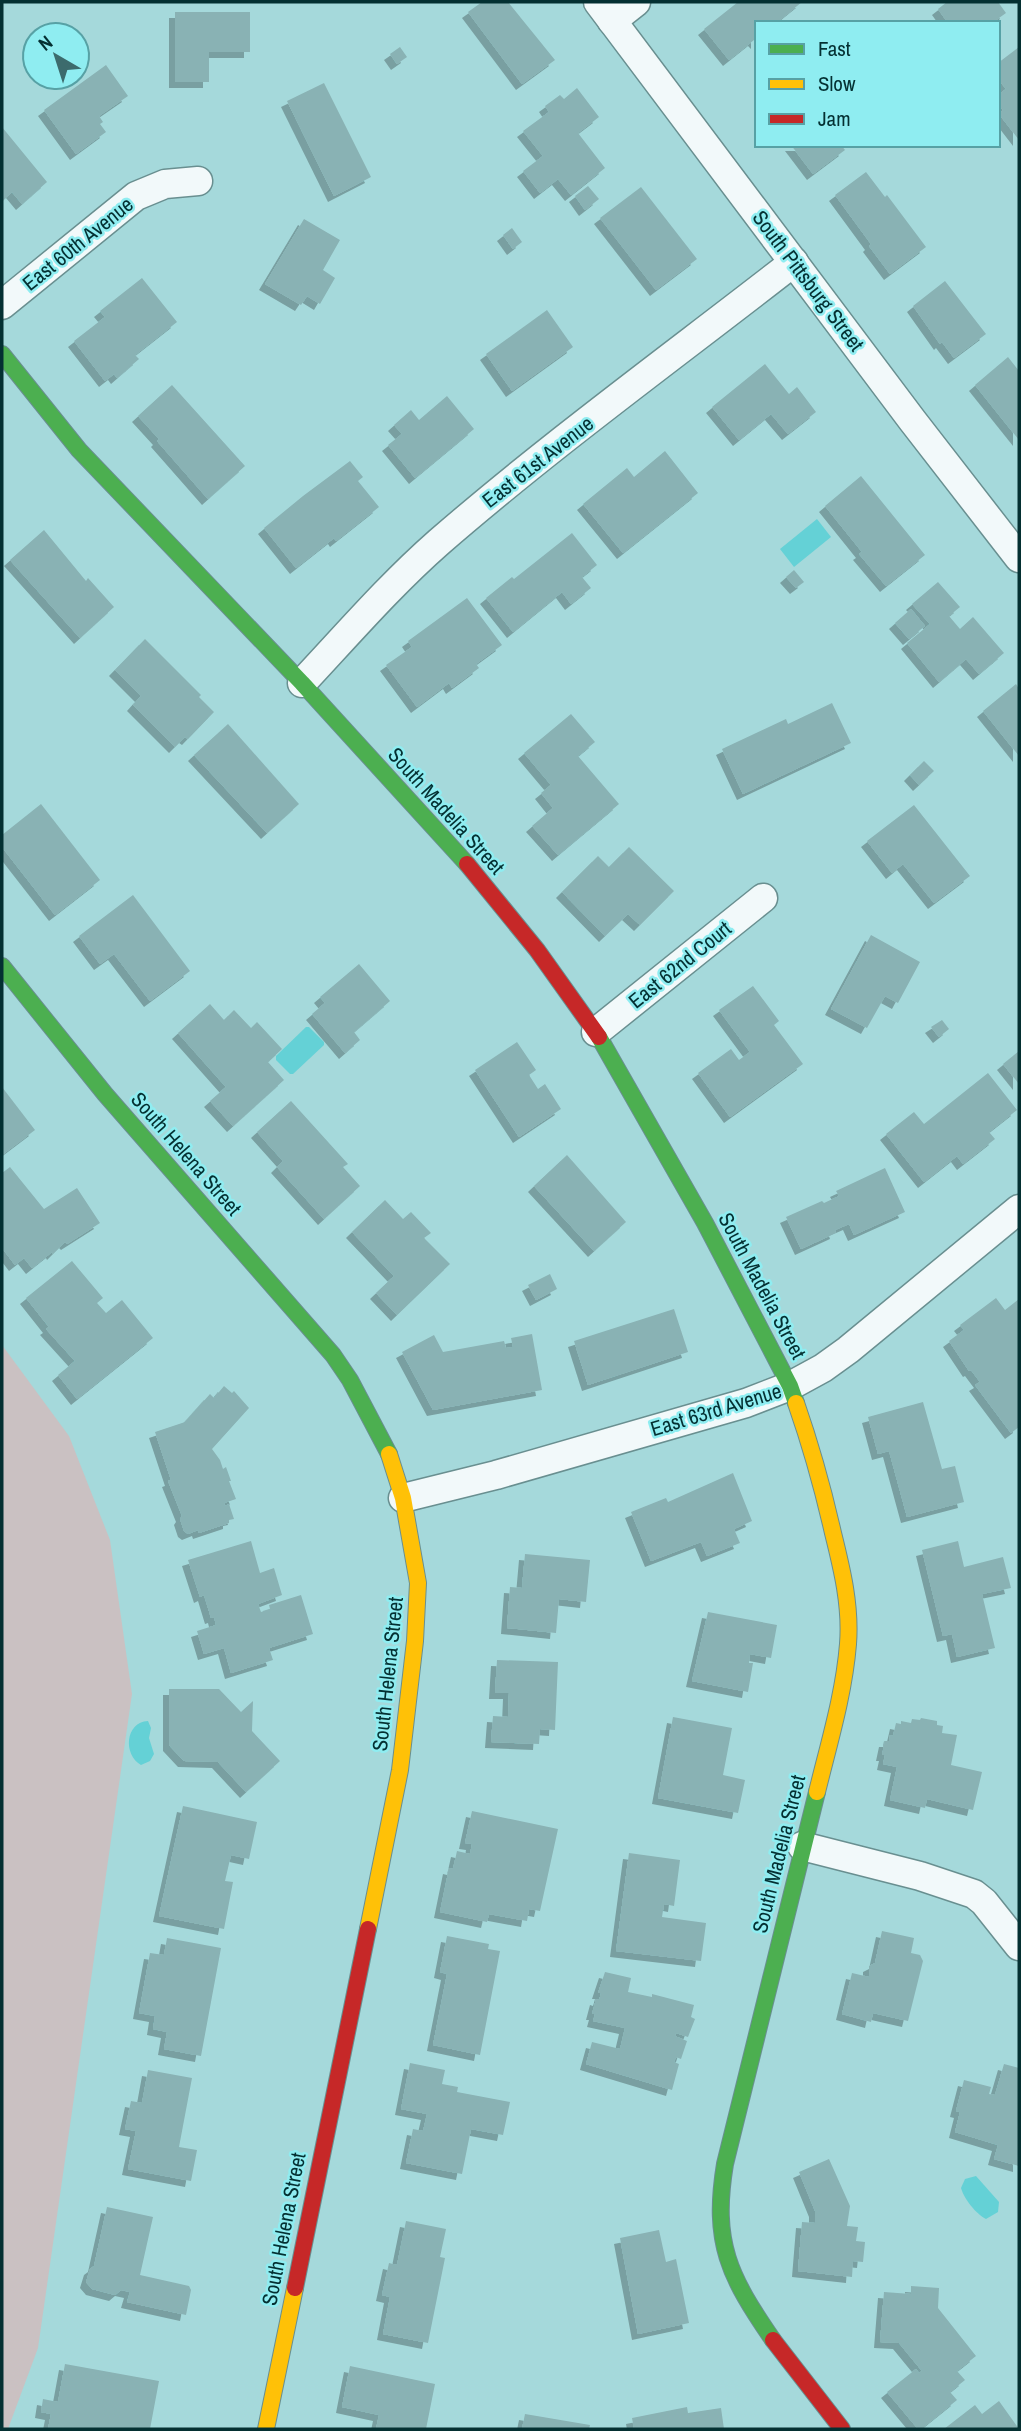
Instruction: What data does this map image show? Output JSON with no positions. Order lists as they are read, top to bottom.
{
  "streets": {
    "street": [
      "East 60th Avenue",
      "South Pittsburg Street",
      "East 61st Avenue",
      "South Madelia Street",
      "East 62nd Court",
      "South Helena Street",
      "East 63rd Avenue"
    ]
  },
  "crossings": [
    ["South Pittsburg Street", "East 61st Avenue"],
    ["East 61st Avenue", "South Madelia Street"],
    ["South Madelia Street", "East 62nd Court"],
    ["South Madelia Street", "East 63rd Avenue"],
    ["South Helena Street", "East 63rd Avenue"]
  ],
  "legend": ["Fast", "Slow", "Jam"],
  "north": "top left"
}
